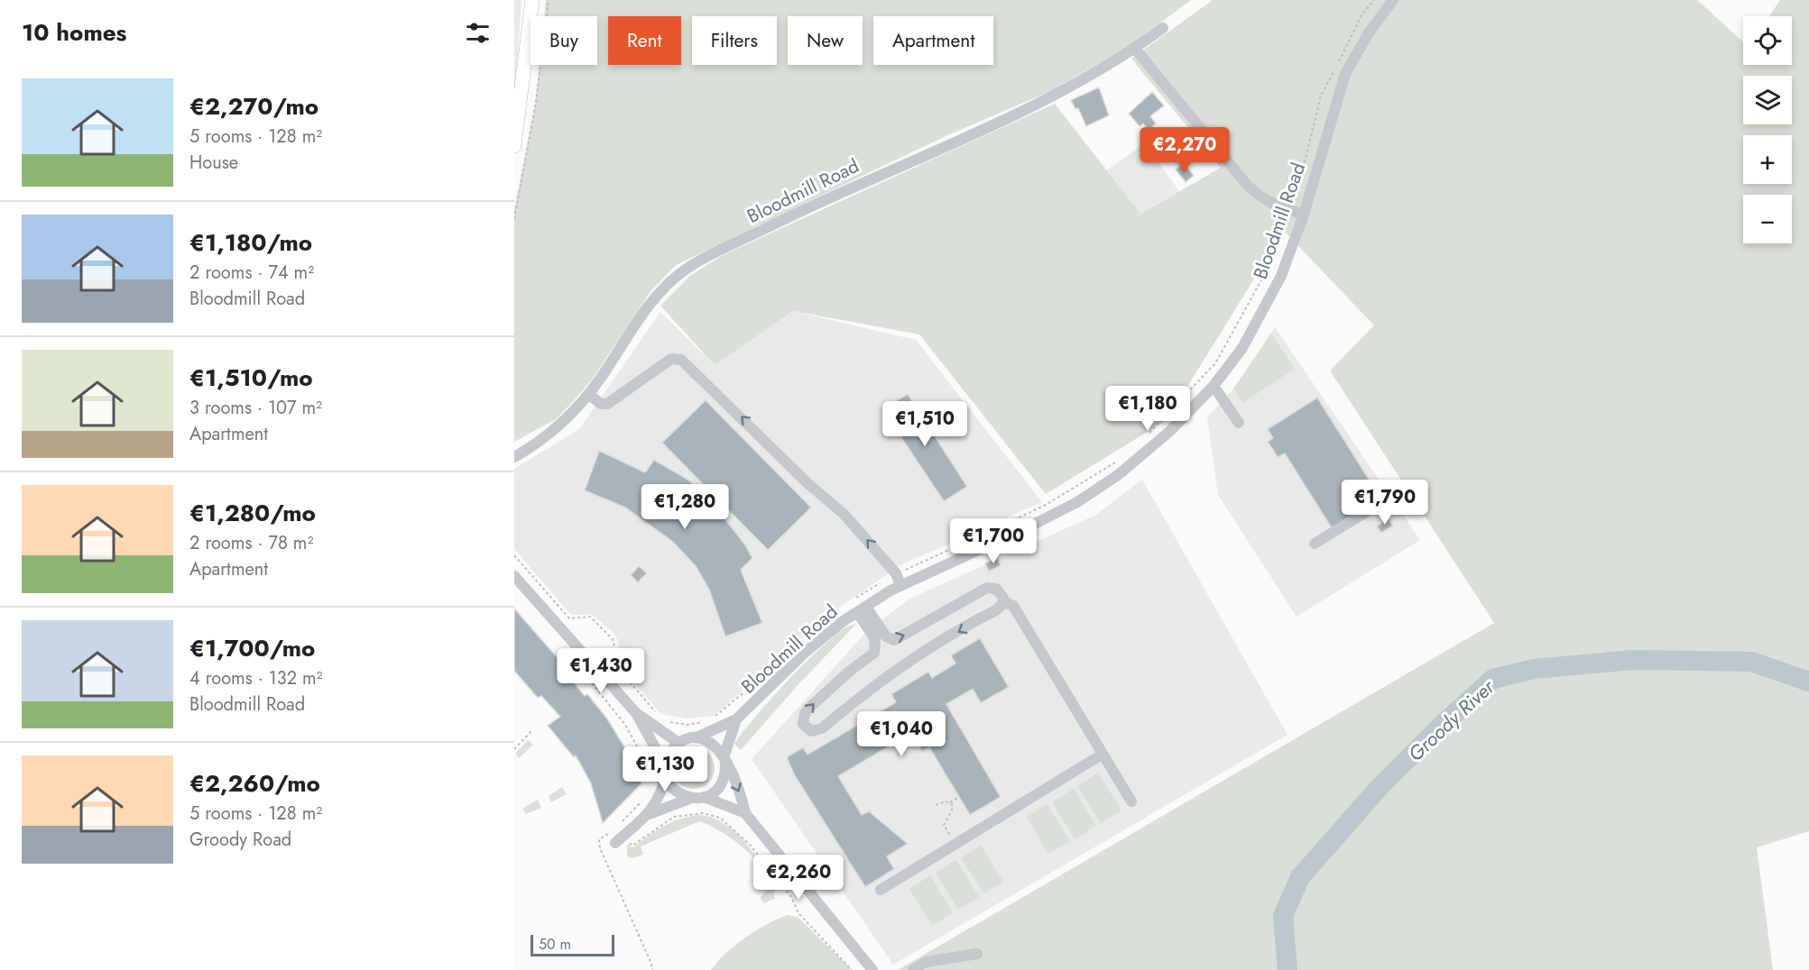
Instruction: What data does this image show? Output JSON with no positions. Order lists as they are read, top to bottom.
{
  "streets": {
    "street": ["Bloodmill Road"]
  },
  "water": ["Groody River"],
  "scale_bar": "50 m",
  "page": {
    "heading": "10 homes",
    "map_buttons": ["+", "−"],
    "chip": [
      "Buy",
      "Rent",
      "Filters",
      "New",
      "Apartment"
    ],
    "list": [
      {
        "name": "€2,270/mo",
        "note": "5 rooms · 128 m² · House"
      },
      {
        "name": "€1,180/mo",
        "note": "2 rooms · 74 m² · Bloodmill Road"
      },
      {
        "name": "€1,510/mo",
        "note": "3 rooms · 107 m² · Apartment"
      },
      {
        "name": "€1,280/mo",
        "note": "2 rooms · 78 m² · Apartment"
      },
      {
        "name": "€1,700/mo",
        "note": "4 rooms · 132 m² · Bloodmill Road"
      },
      {
        "name": "€2,260/mo",
        "note": "5 rooms · 128 m² · Groody Road"
      }
    ],
    "price": [
      "€2,270",
      "€1,180",
      "€1,510",
      "€1,790",
      "€1,280",
      "€1,700",
      "€1,430",
      "€1,040",
      "€1,130",
      "€2,260"
    ],
    "scale": "50 m"
  }
}
